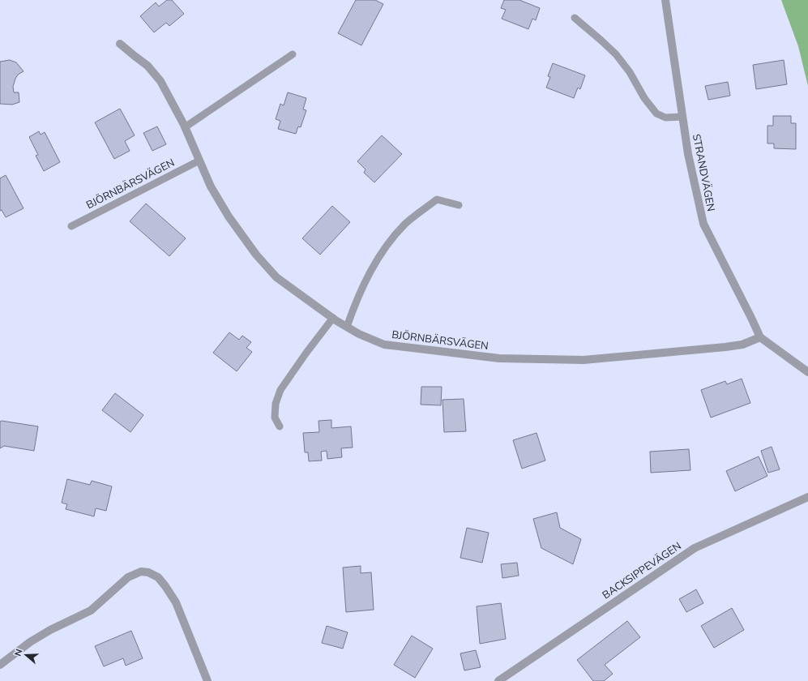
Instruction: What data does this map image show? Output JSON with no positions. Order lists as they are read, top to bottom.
{
  "streets": {
    "street": ["STRANDVÄGEN", "BJÖRNBÄRSVÄGEN", "BACKSIPPEVÄGEN"]
  },
  "crossings": [
    ["STRANDVÄGEN", "BJÖRNBÄRSVÄGEN"]
  ],
  "north": "left"
}
